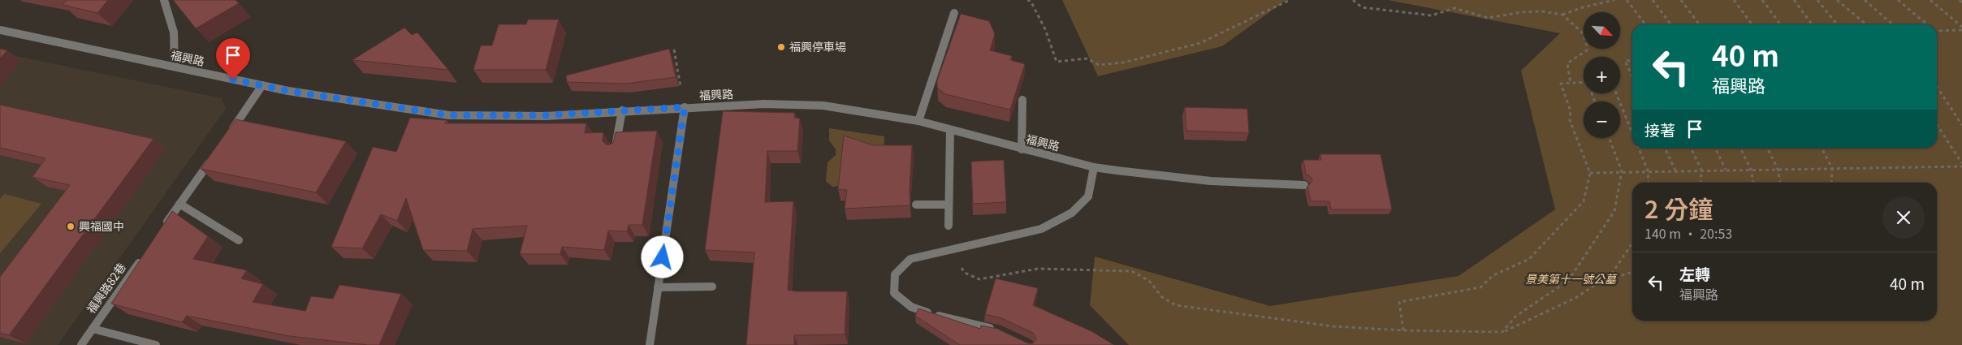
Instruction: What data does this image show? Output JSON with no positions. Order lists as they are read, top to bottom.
{
  "streets": {
    "street": ["福興路", "福興路82巷"]
  },
  "parks": ["景美第十一號公墓"],
  "places": ["福興停車場", "興福國中"],
  "north": "bottom right",
  "page": {
    "map_buttons": ["+", "−"],
    "turn": ["40 m", "福興路"],
    "then": "接著",
    "heading": ["2 分鐘", "140 m · 20:53"],
    "list": [
      {
        "name": "左轉",
        "note": "福興路",
        "value": "40 m"
      }
    ]
  }
}
